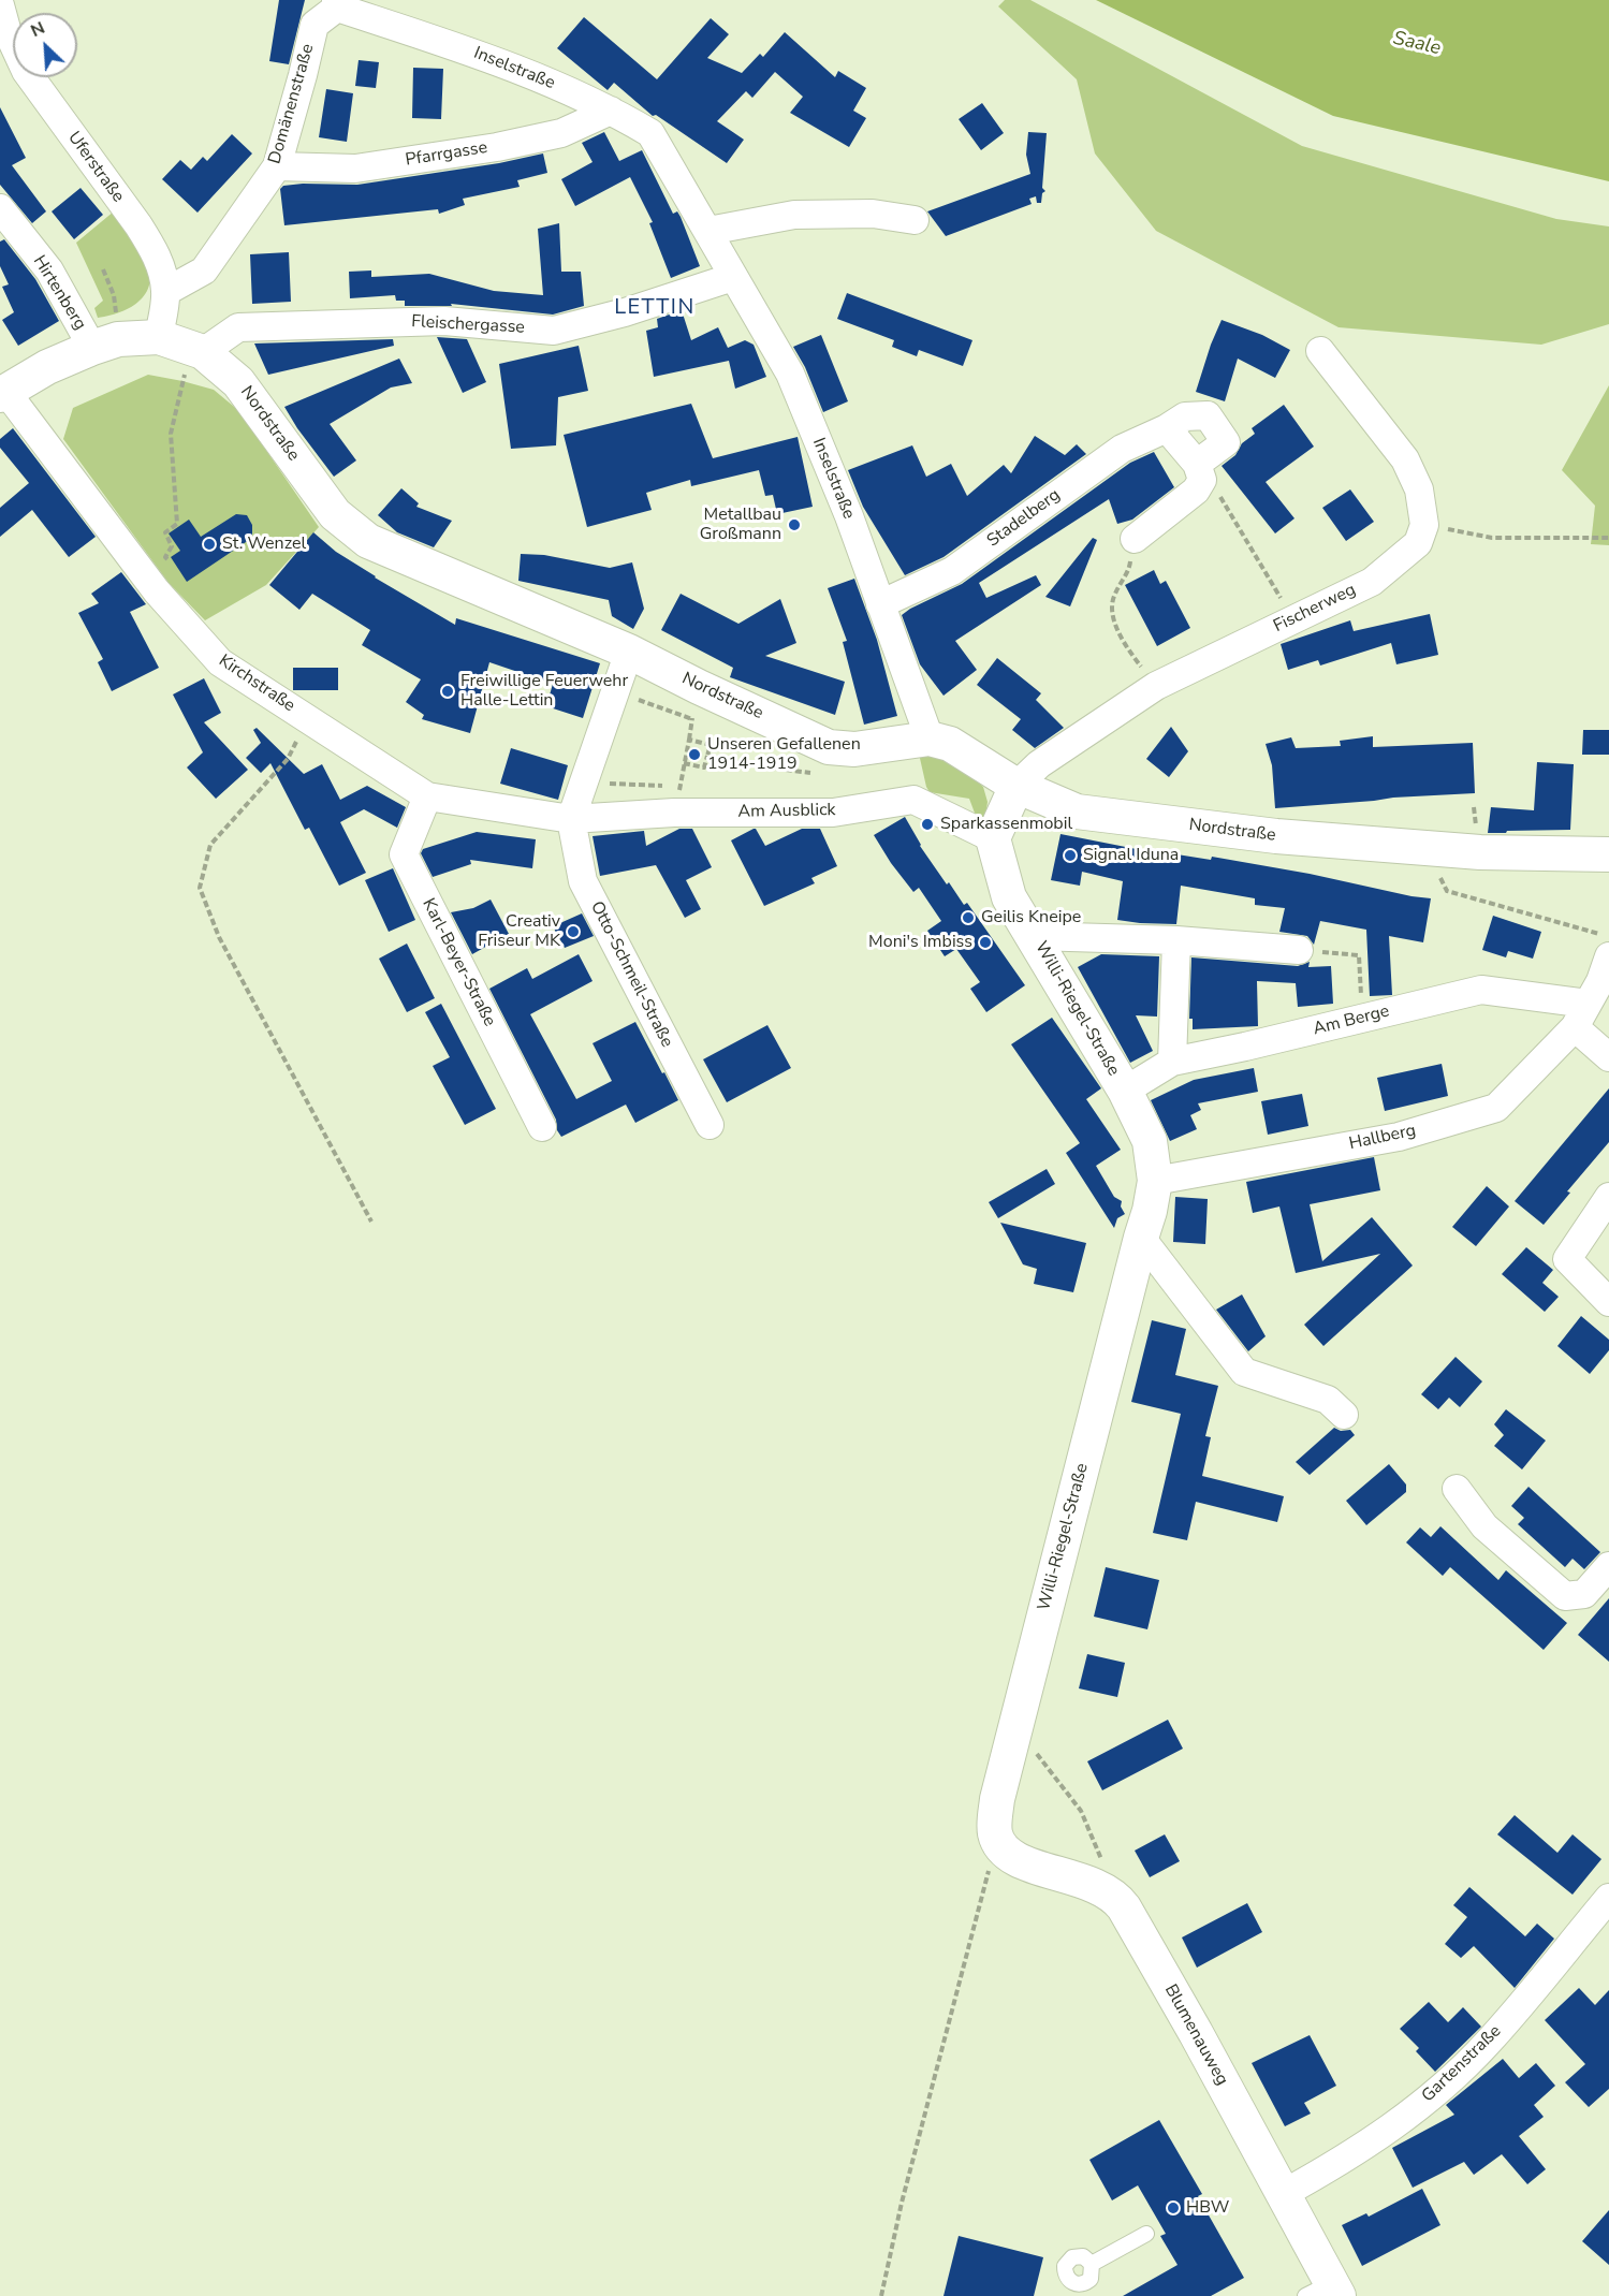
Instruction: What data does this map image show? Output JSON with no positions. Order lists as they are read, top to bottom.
{
  "streets": {
    "street": [
      "Inselstraße",
      "Domänenstraße",
      "Pfarrgasse",
      "Uferstraße",
      "Hirtenberg",
      "Fleischergasse",
      "Nordstraße",
      "Stadelberg",
      "Fischerweg",
      "Kirchstraße",
      "Am Ausblick",
      "Karl-Beyer-Straße",
      "Otto-Schmeil-Straße",
      "Willi-Riegel-Straße",
      "Am Berge",
      "Hallberg",
      "Blumenauweg",
      "Gartenstraße"
    ]
  },
  "crossings": [
    ["Inselstraße", "Domänenstraße"],
    ["Inselstraße", "Pfarrgasse"],
    ["Inselstraße", "Fleischergasse"],
    ["Inselstraße", "Nordstraße"],
    ["Inselstraße", "Stadelberg"],
    ["Domänenstraße", "Pfarrgasse"],
    ["Domänenstraße", "Uferstraße"],
    ["Uferstraße", "Nordstraße"],
    ["Fleischergasse", "Nordstraße"],
    ["Nordstraße", "Fischerweg"],
    ["Kirchstraße", "Am Ausblick"],
    ["Kirchstraße", "Karl-Beyer-Straße"],
    ["Kirchstraße", "Otto-Schmeil-Straße"],
    ["Am Ausblick", "Otto-Schmeil-Straße"],
    ["Am Ausblick", "Willi-Riegel-Straße"],
    ["Willi-Riegel-Straße", "Am Berge"],
    ["Willi-Riegel-Straße", "Hallberg"],
    ["Willi-Riegel-Straße", "Blumenauweg"],
    ["Am Berge", "Hallberg"],
    ["Blumenauweg", "Gartenstraße"]
  ],
  "districts": ["LETTIN"],
  "water": ["Saale"],
  "places": [
    "Metallbau Großmann",
    "St. Wenzel",
    "Freiwillige Feuerwehr Halle-Lettin",
    "Unseren Gefallenen 1914-1919",
    "Sparkassenmobil",
    "Signal Iduna",
    "Geilis Kneipe",
    "Creativ Friseur MK",
    "Moni's Imbiss",
    "HBW"
  ],
  "north": "top left"
}
